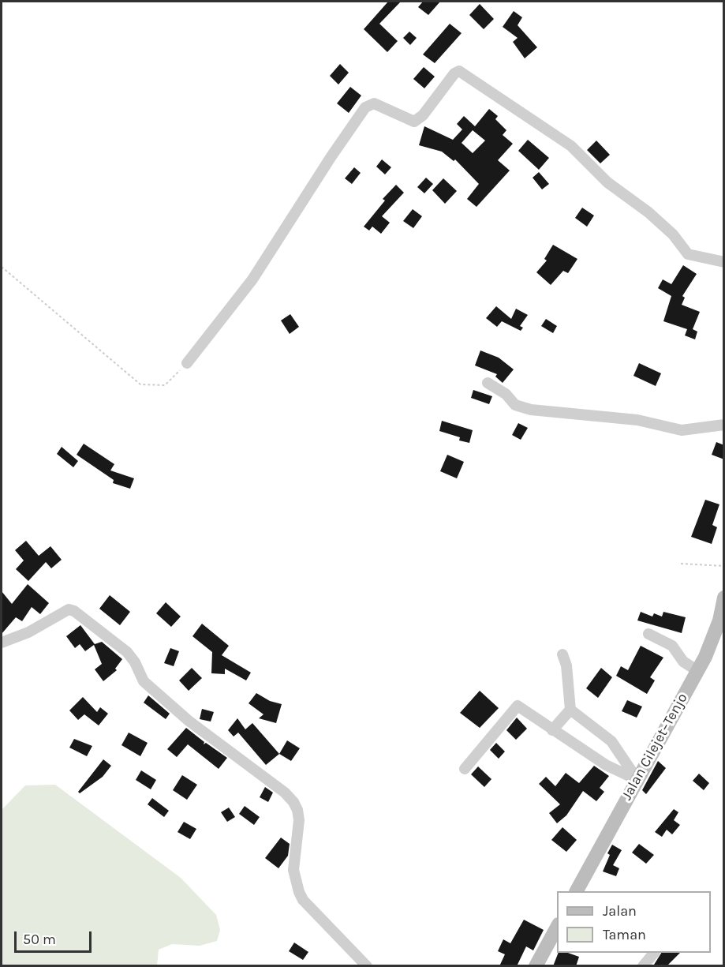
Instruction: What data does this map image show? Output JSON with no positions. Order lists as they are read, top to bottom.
{
  "streets": {
    "main road": ["Jalan Cilejet–Tenjo"]
  },
  "legend": ["Jalan", "Taman"],
  "scale_bar": "50 m"
}
